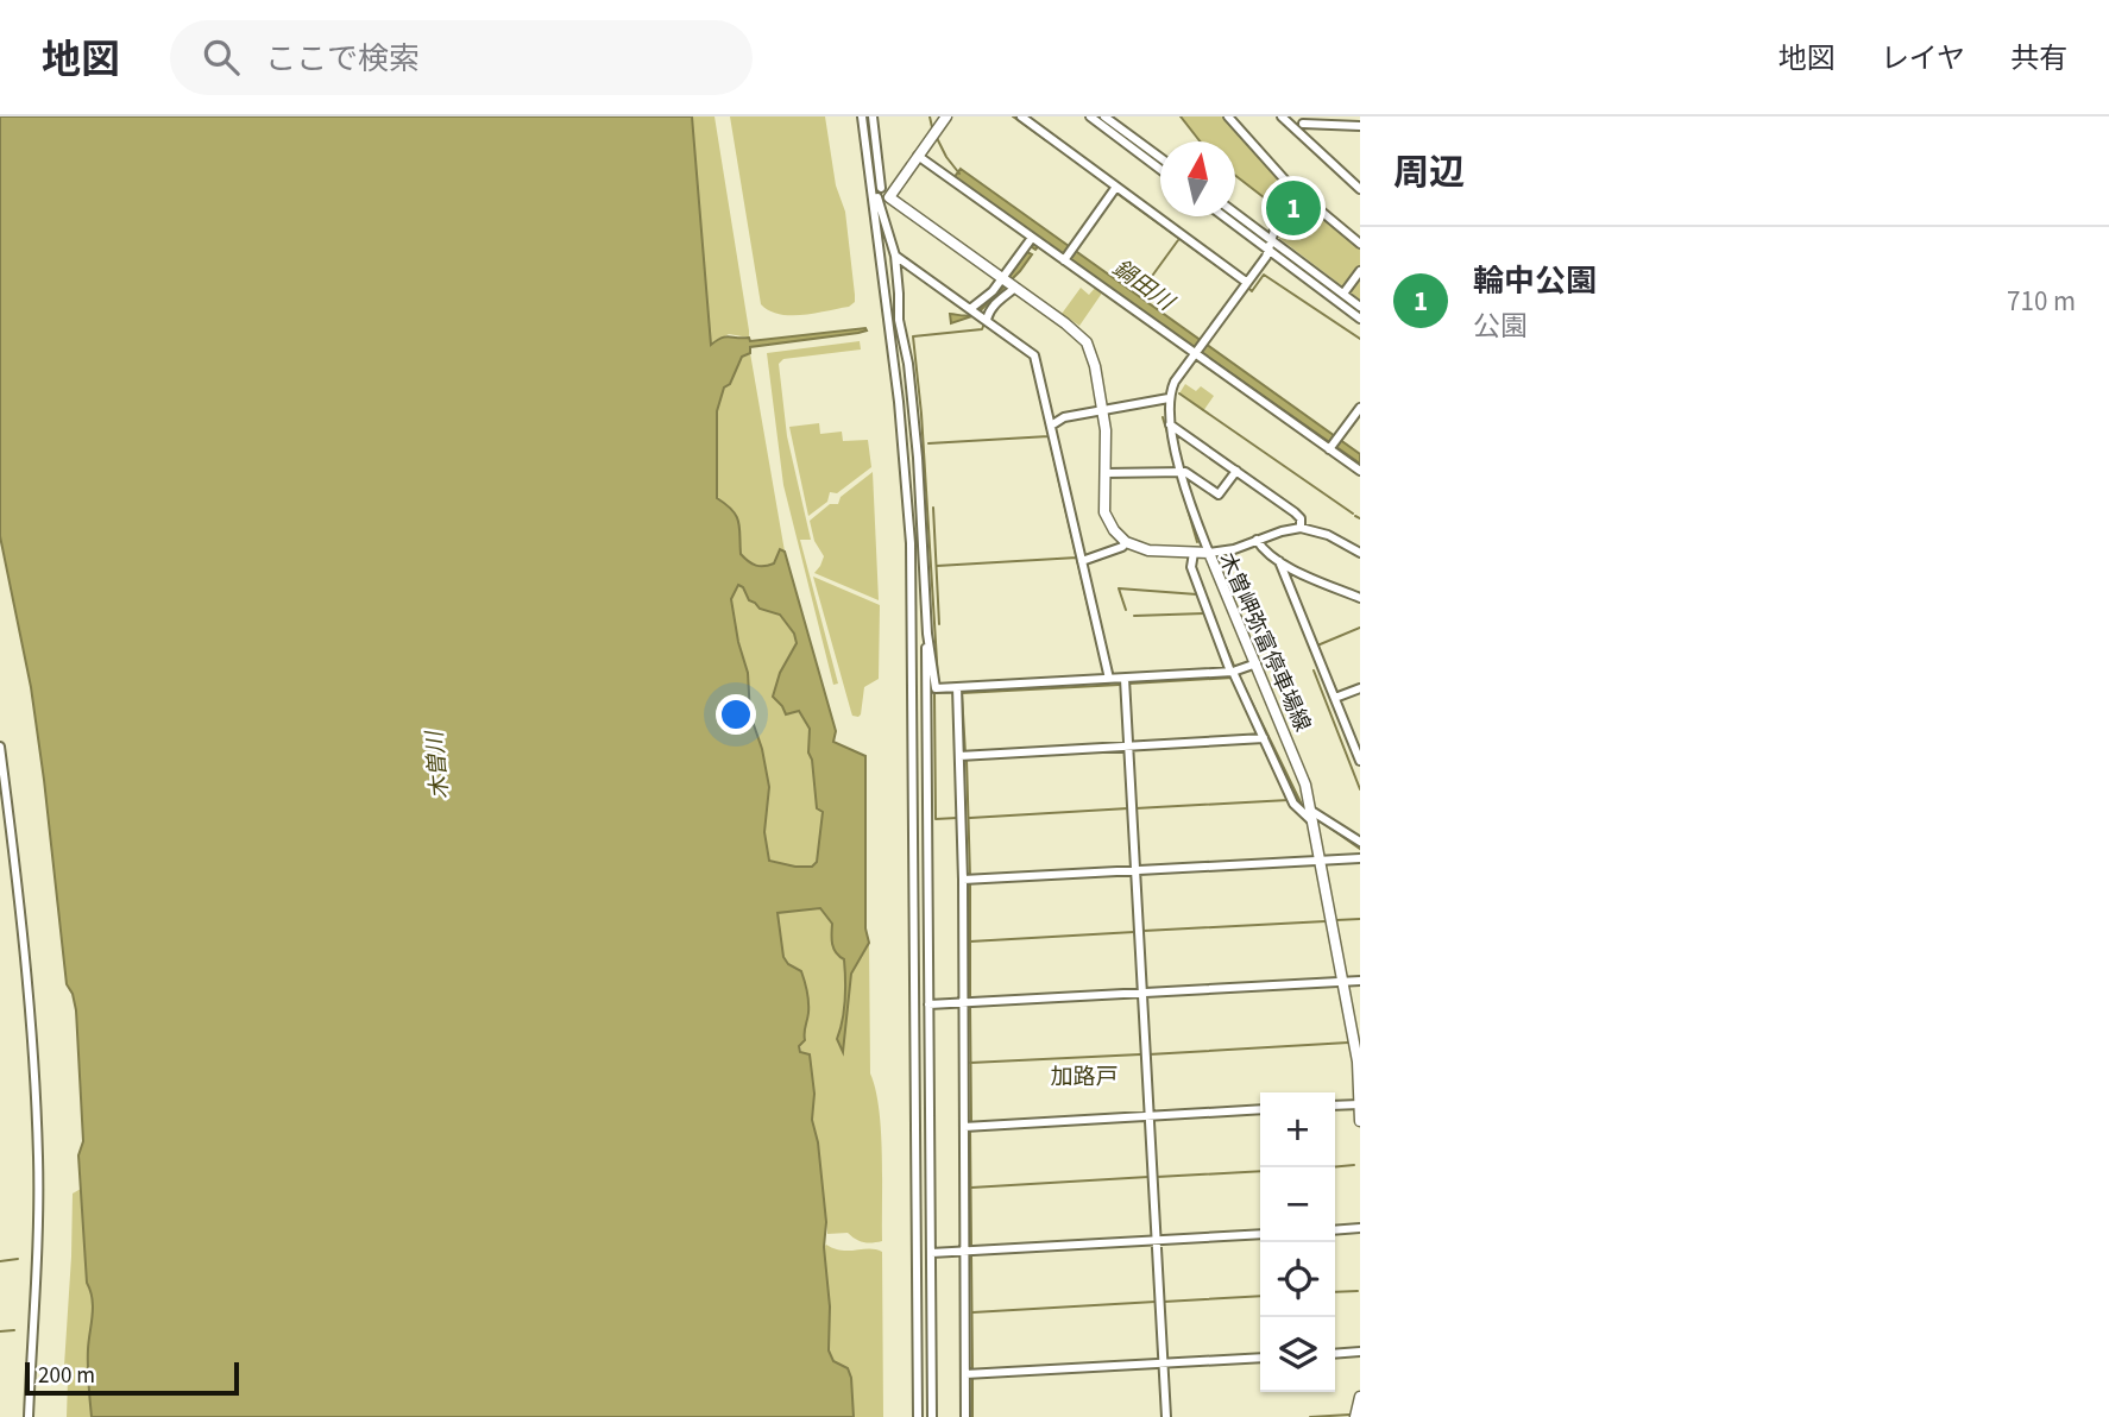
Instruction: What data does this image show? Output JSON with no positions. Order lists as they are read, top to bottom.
{
  "streets": {
    "main road": ["木曽岬弥富停車場線"]
  },
  "districts": ["加路戸"],
  "water": ["鍋田川", "木曽川"],
  "scale_bar": "200 m",
  "north": "top",
  "page": {
    "header": "地図",
    "search": "ここで検索",
    "nav": ["地図", "レイヤ", "共有"],
    "heading": "周辺",
    "pins": "1",
    "list": [
      {
        "mark": "1",
        "name": "輪中公園",
        "note": "公園",
        "value": "710 m"
      }
    ],
    "map_buttons": ["+", "−"],
    "scale": "200 m"
  }
}
